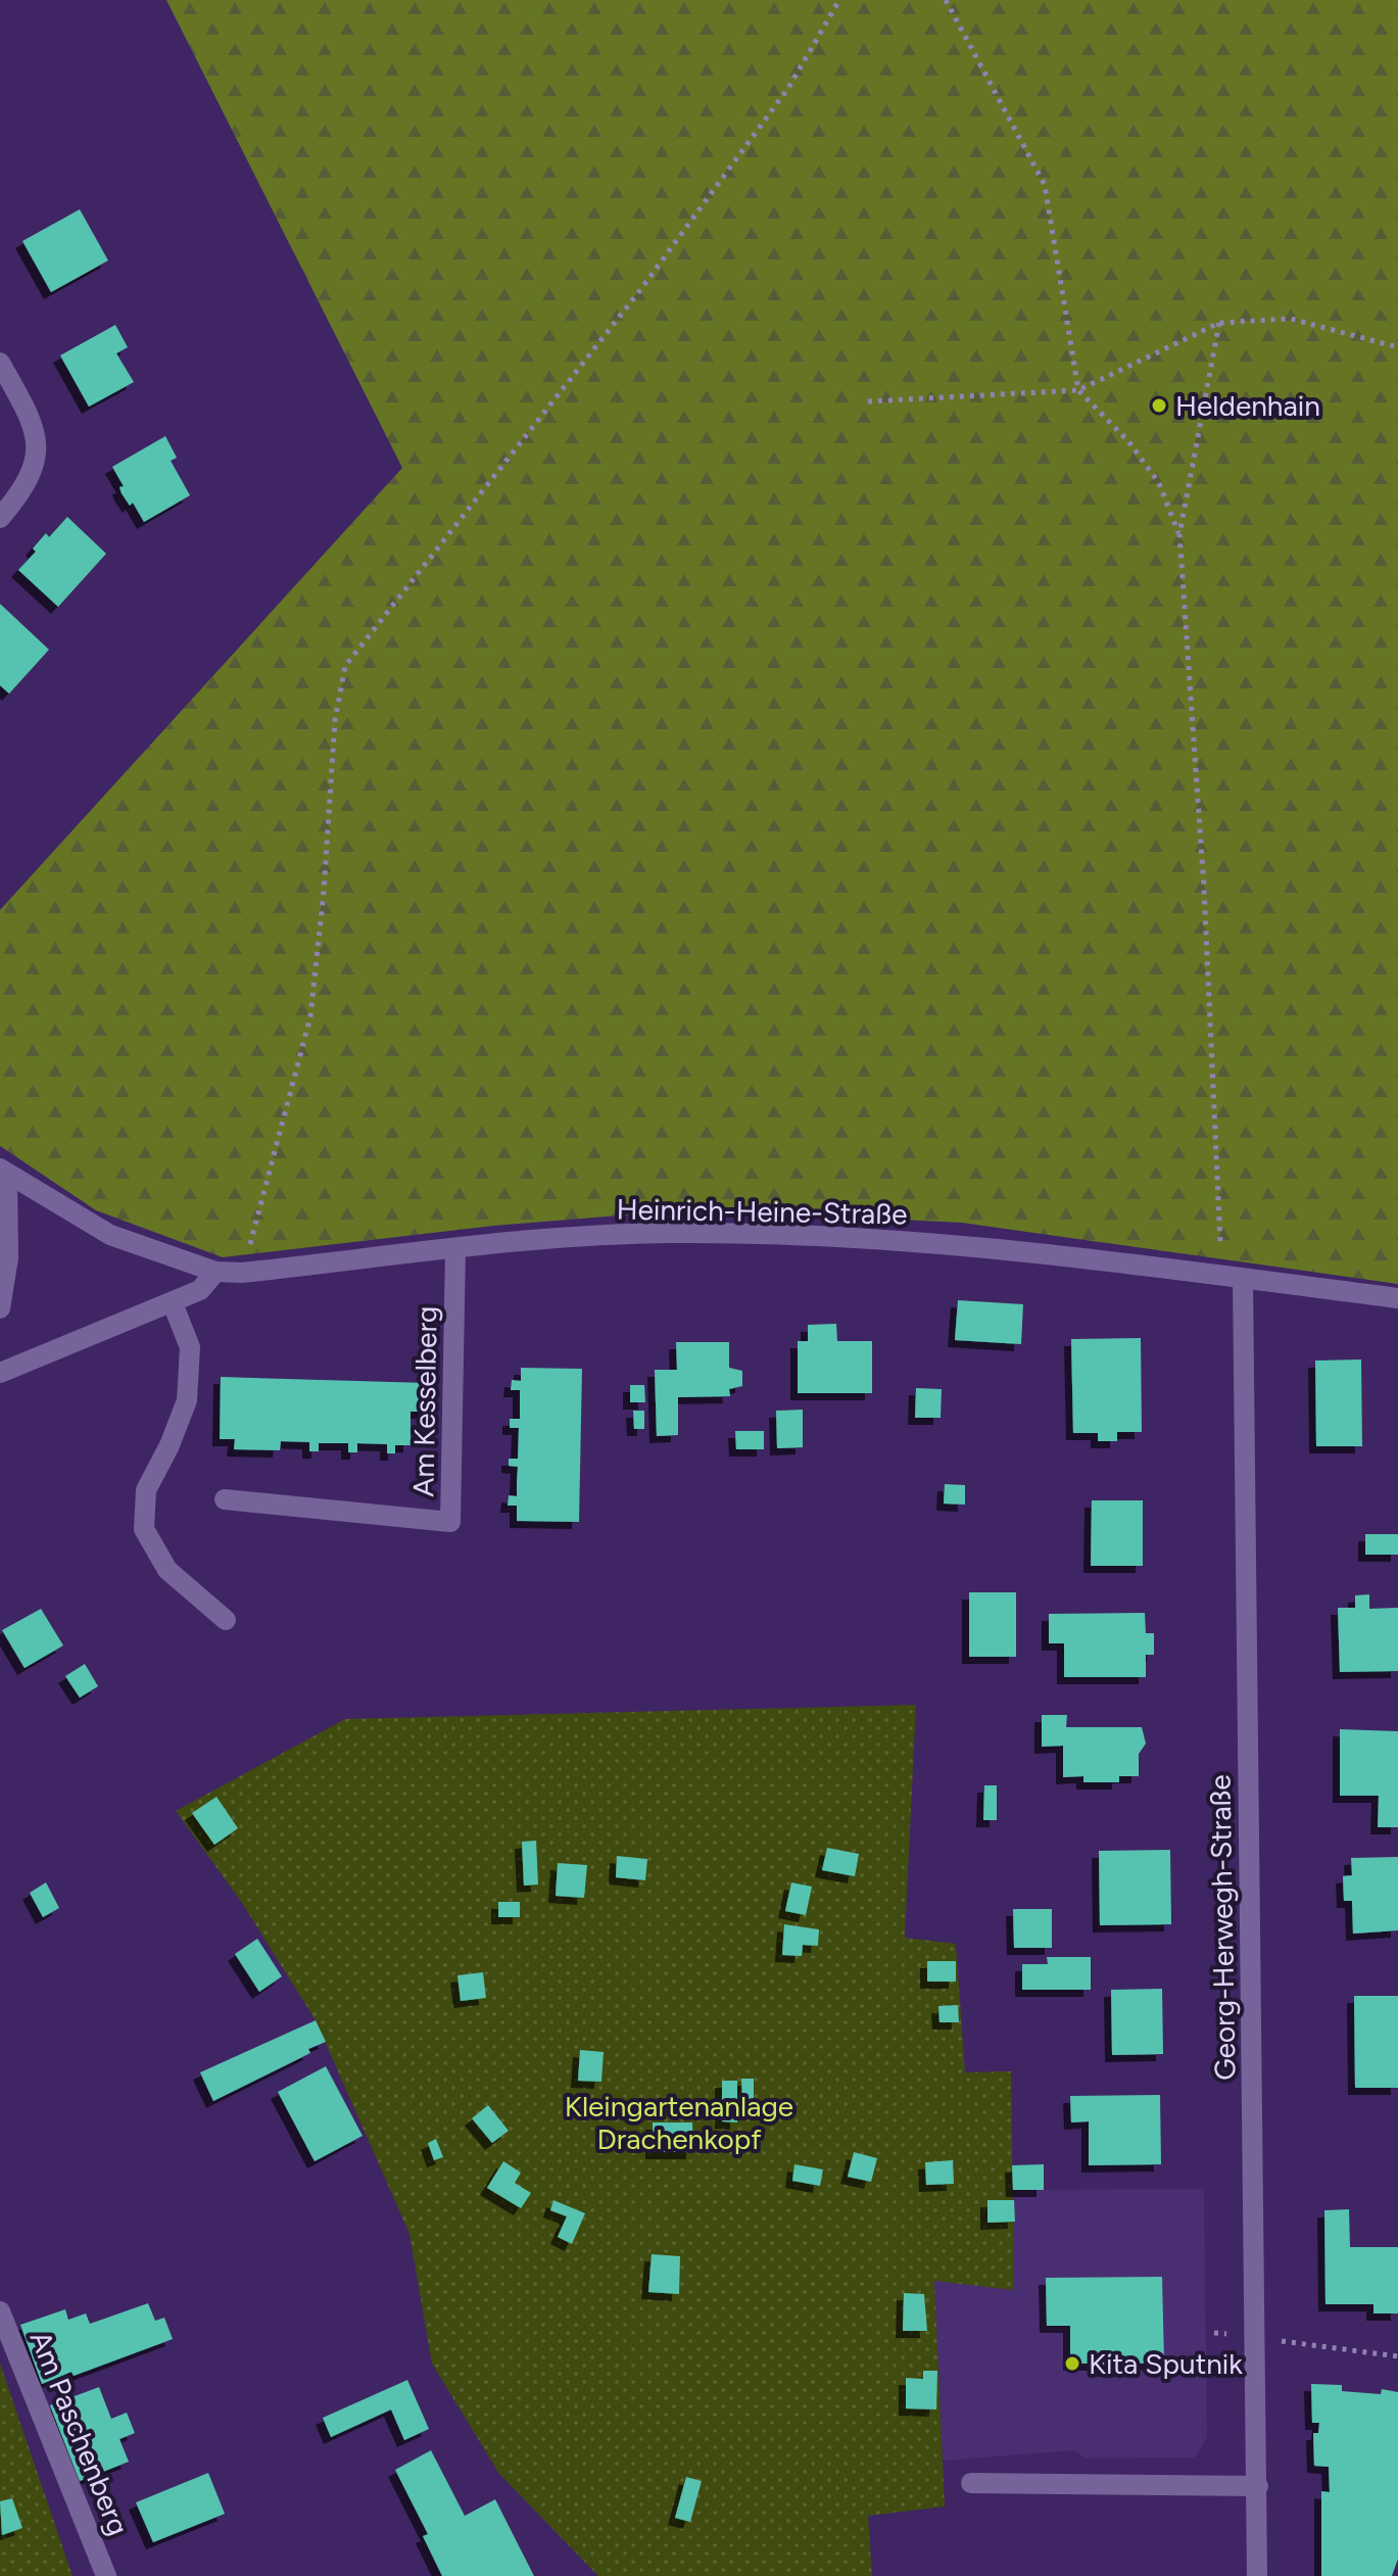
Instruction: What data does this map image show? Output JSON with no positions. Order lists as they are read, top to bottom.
{
  "streets": {
    "street": [
      "Heinrich-Heine-Straße",
      "Am Kesselberg",
      "Georg-Herwegh-Straße",
      "Am Paschenberg"
    ]
  },
  "crossings": [
    ["Heinrich-Heine-Straße", "Am Kesselberg"],
    ["Heinrich-Heine-Straße", "Georg-Herwegh-Straße"]
  ],
  "parks": ["Kleingartenanlage Drachenkopf"],
  "places": ["Heldenhain", "Kita Sputnik"]
}
